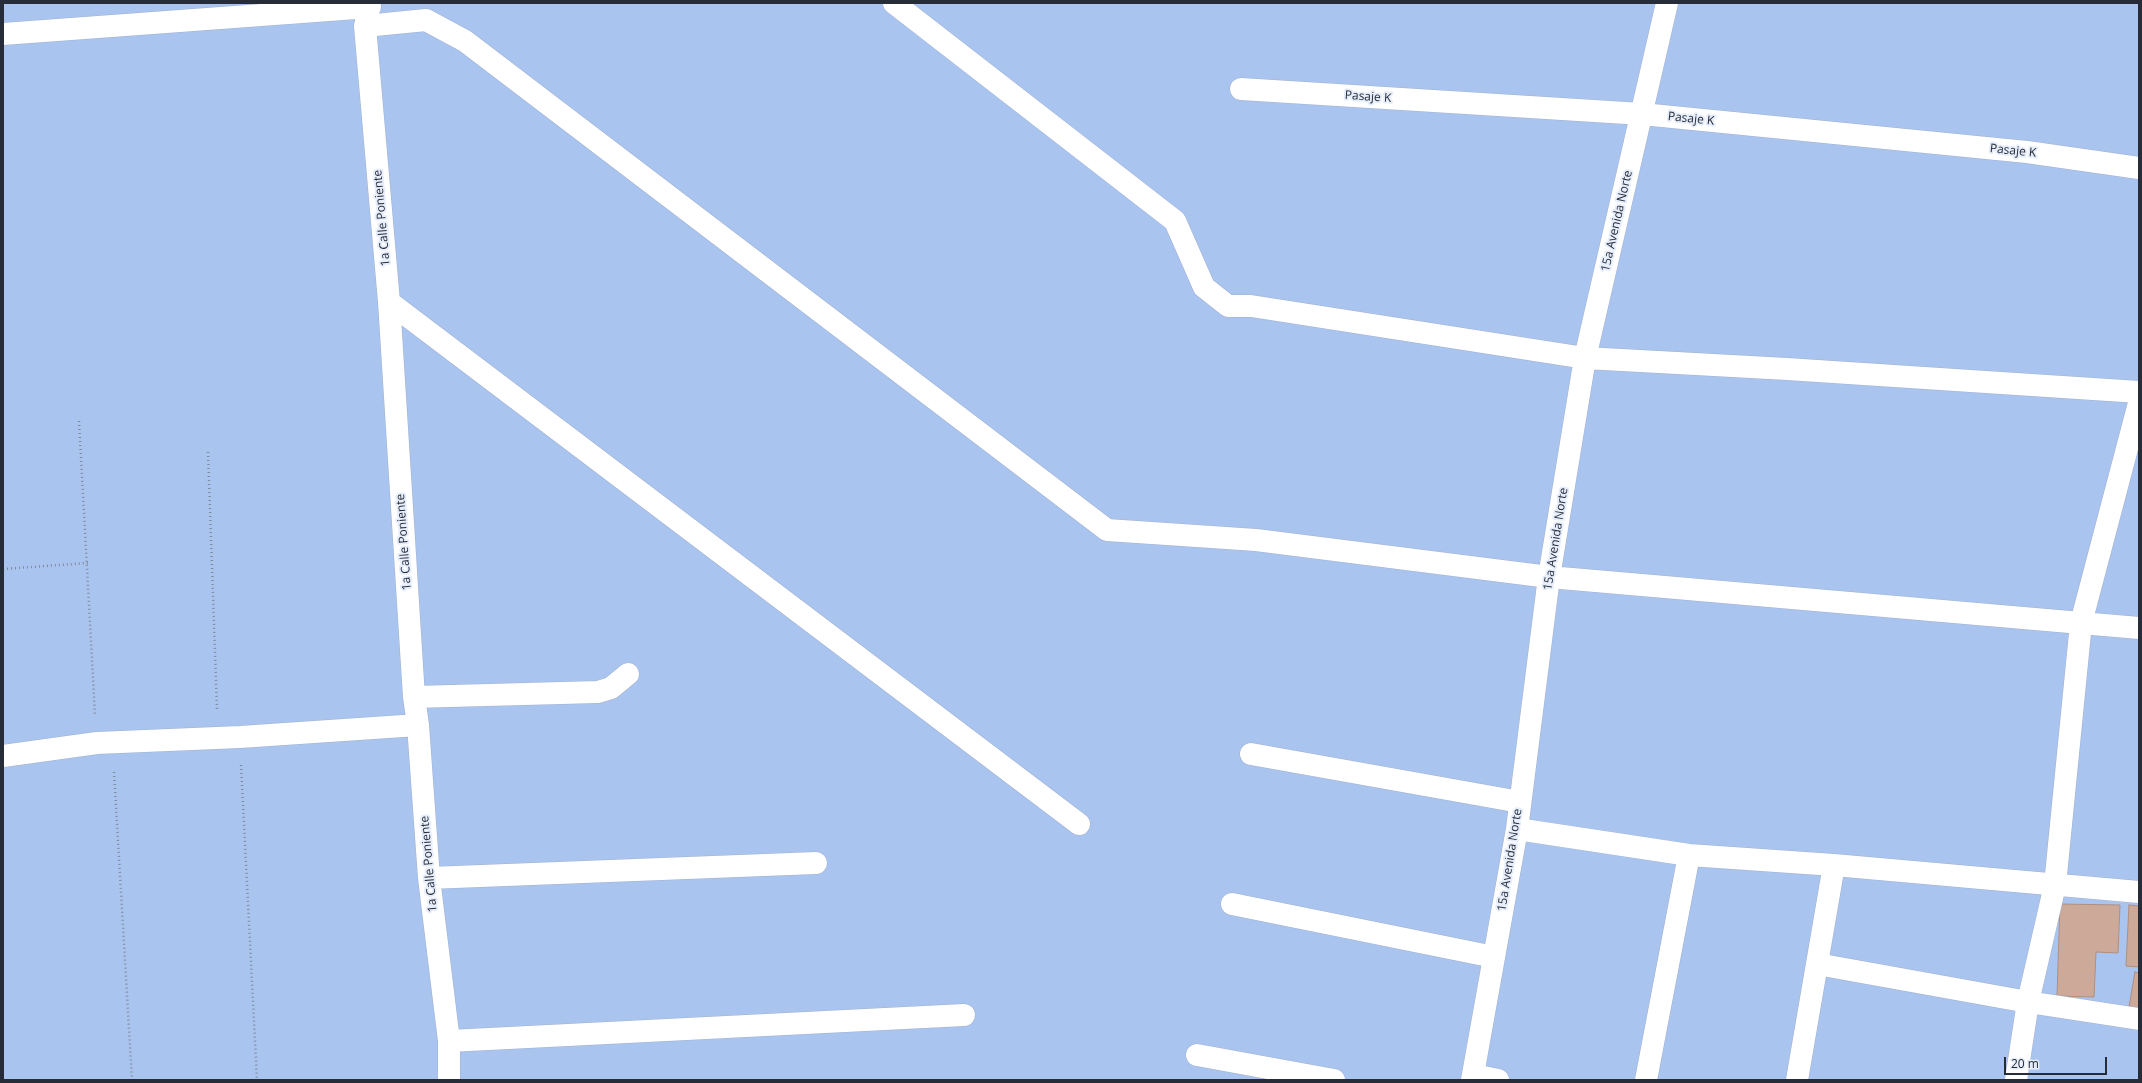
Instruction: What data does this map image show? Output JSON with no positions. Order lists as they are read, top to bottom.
{
  "streets": {
    "street": ["Pasaje K", "1a Calle Poniente", "15a Avenida Norte"]
  },
  "crossings": [
    ["Pasaje K", "15a Avenida Norte"]
  ],
  "scale_bar": "20 m"
}
